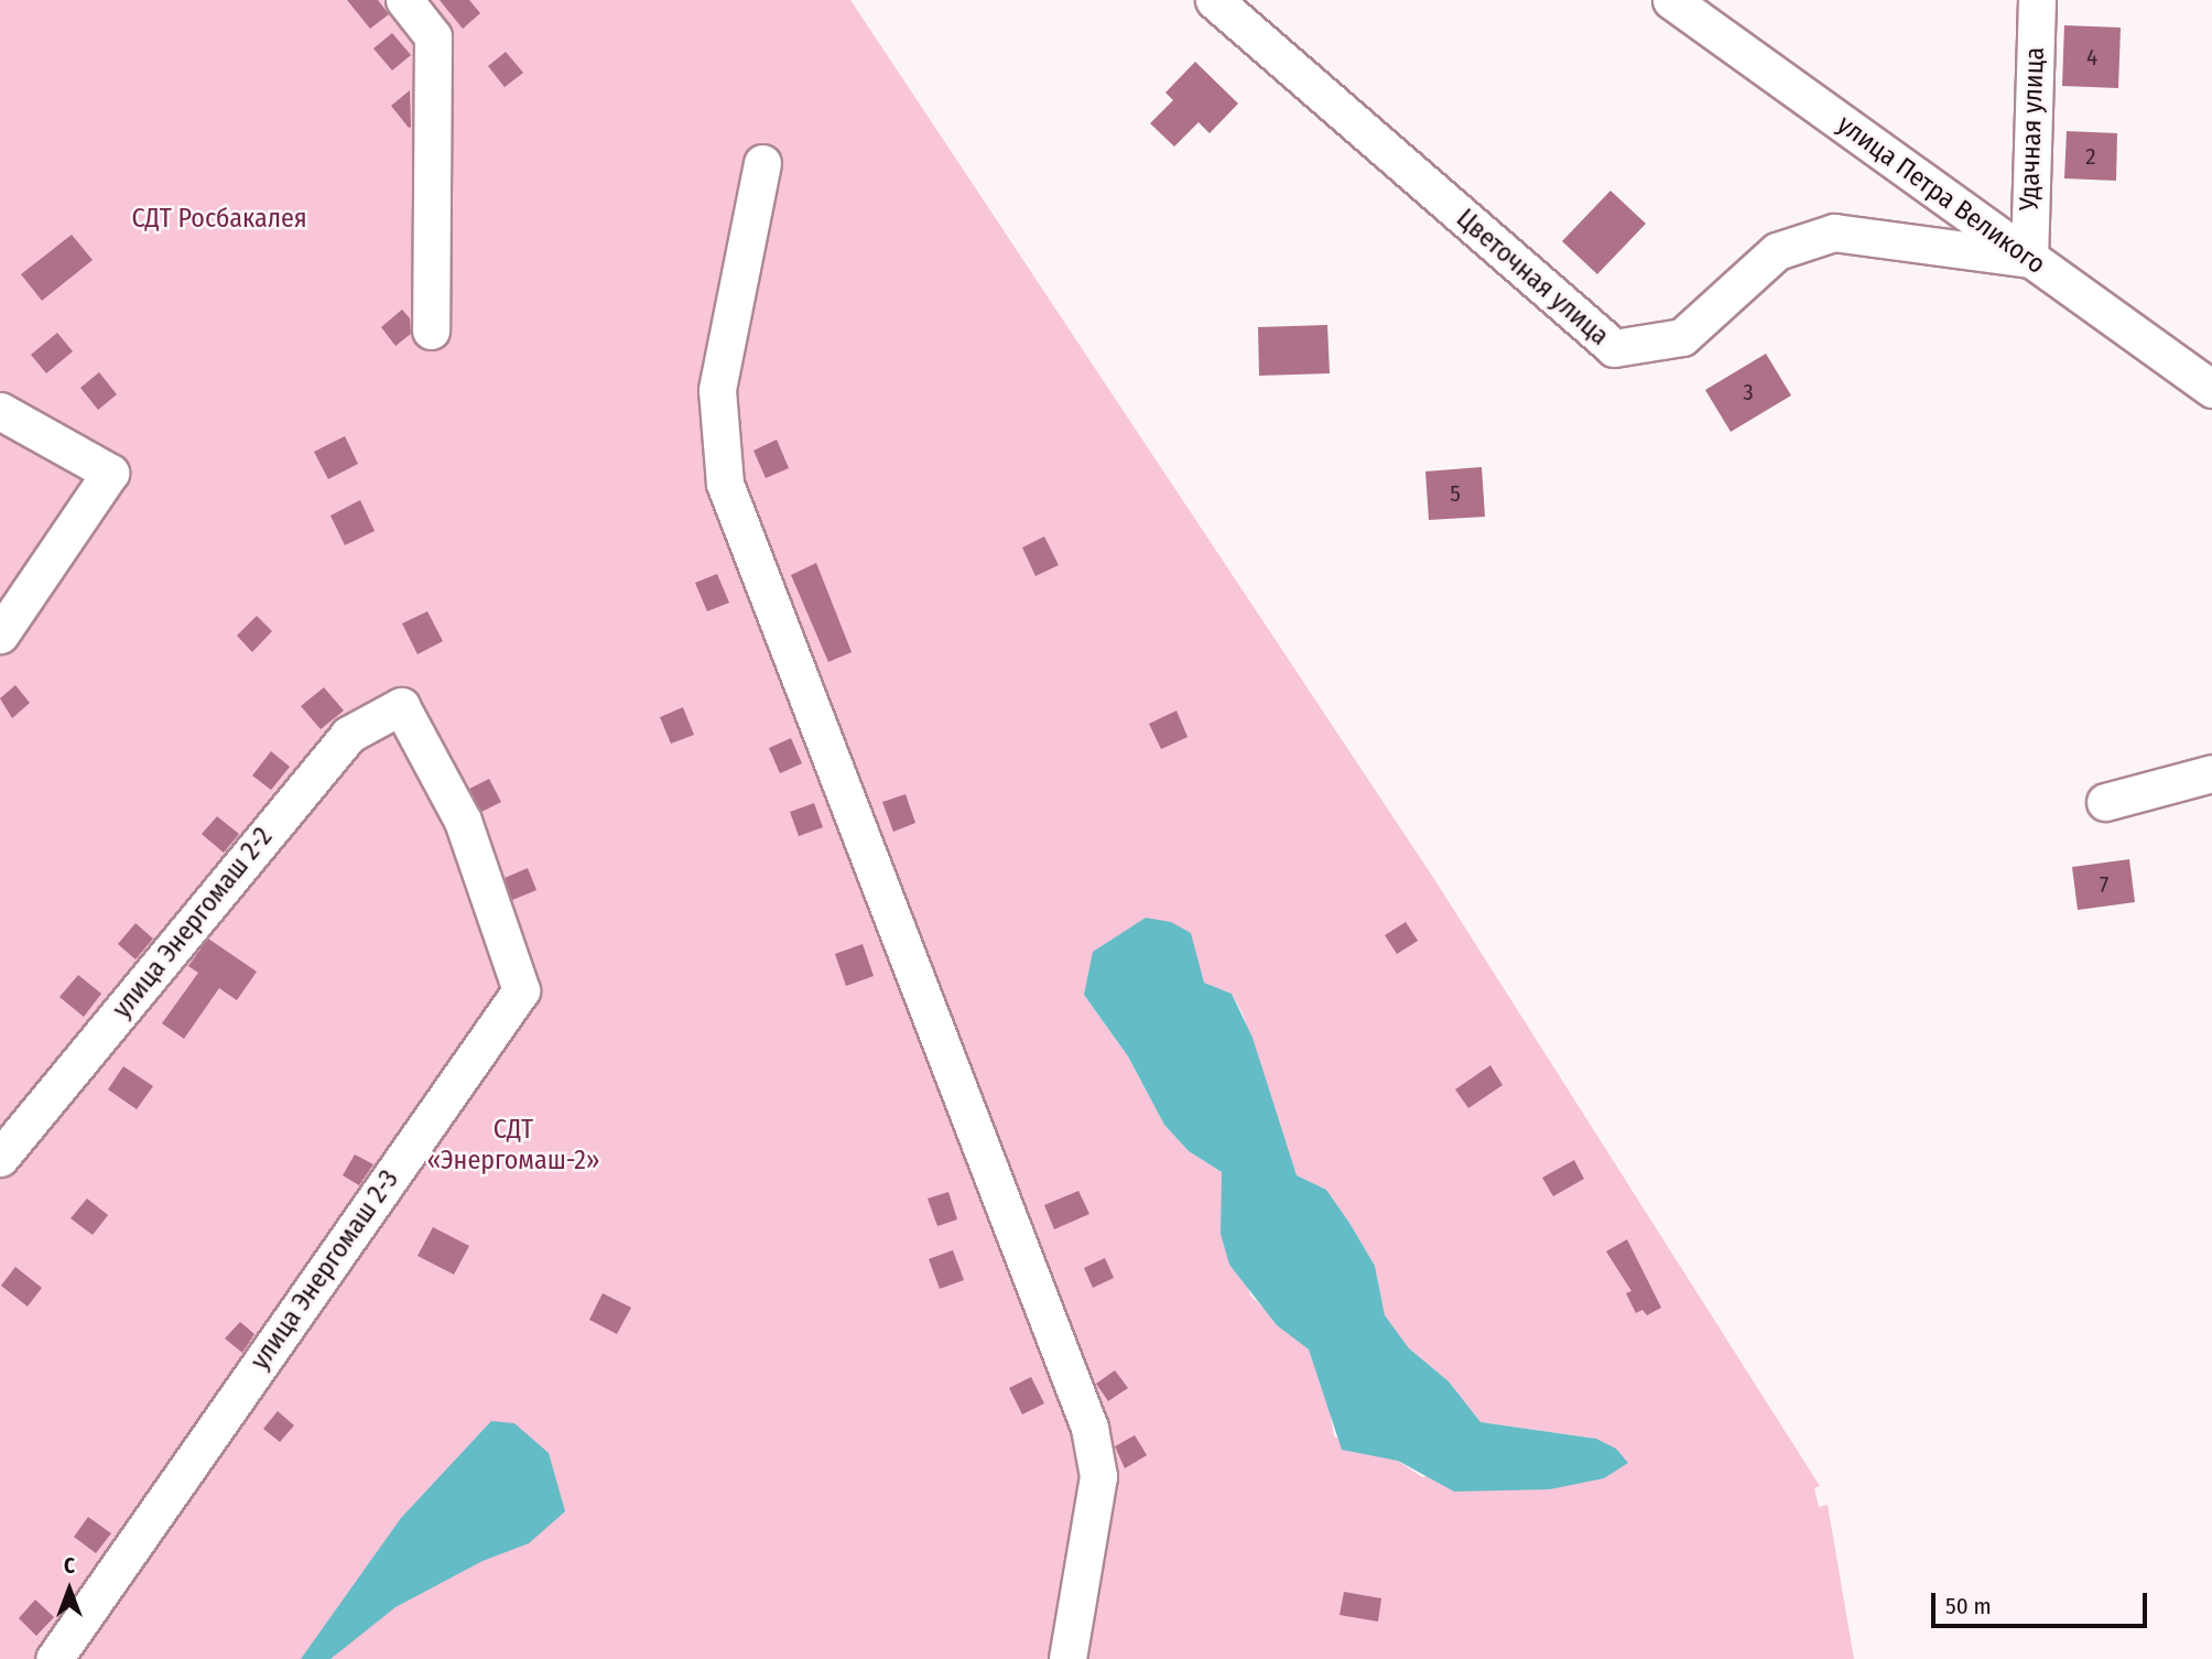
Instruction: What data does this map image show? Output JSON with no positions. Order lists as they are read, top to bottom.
{
  "streets": {
    "street": [
      "Удачная улица",
      "улица Петра Великого",
      "Цветочная улица",
      "улица Энергомаш 2-2",
      "улица Энергомаш 2-3"
    ]
  },
  "crossings": [
    ["Удачная улица", "улица Петра Великого"],
    ["Удачная улица", "Цветочная улица"],
    ["улица Петра Великого", "Цветочная улица"],
    ["улица Энергомаш 2-2", "улица Энергомаш 2-3"]
  ],
  "parks": ["СДТ Росбакалея", "СДТ «Энергомаш-2»"],
  "house_numbers": [
    "4",
    "2",
    "3",
    "5",
    "7"
  ],
  "scale_bar": "50 m",
  "north": "top"
}
